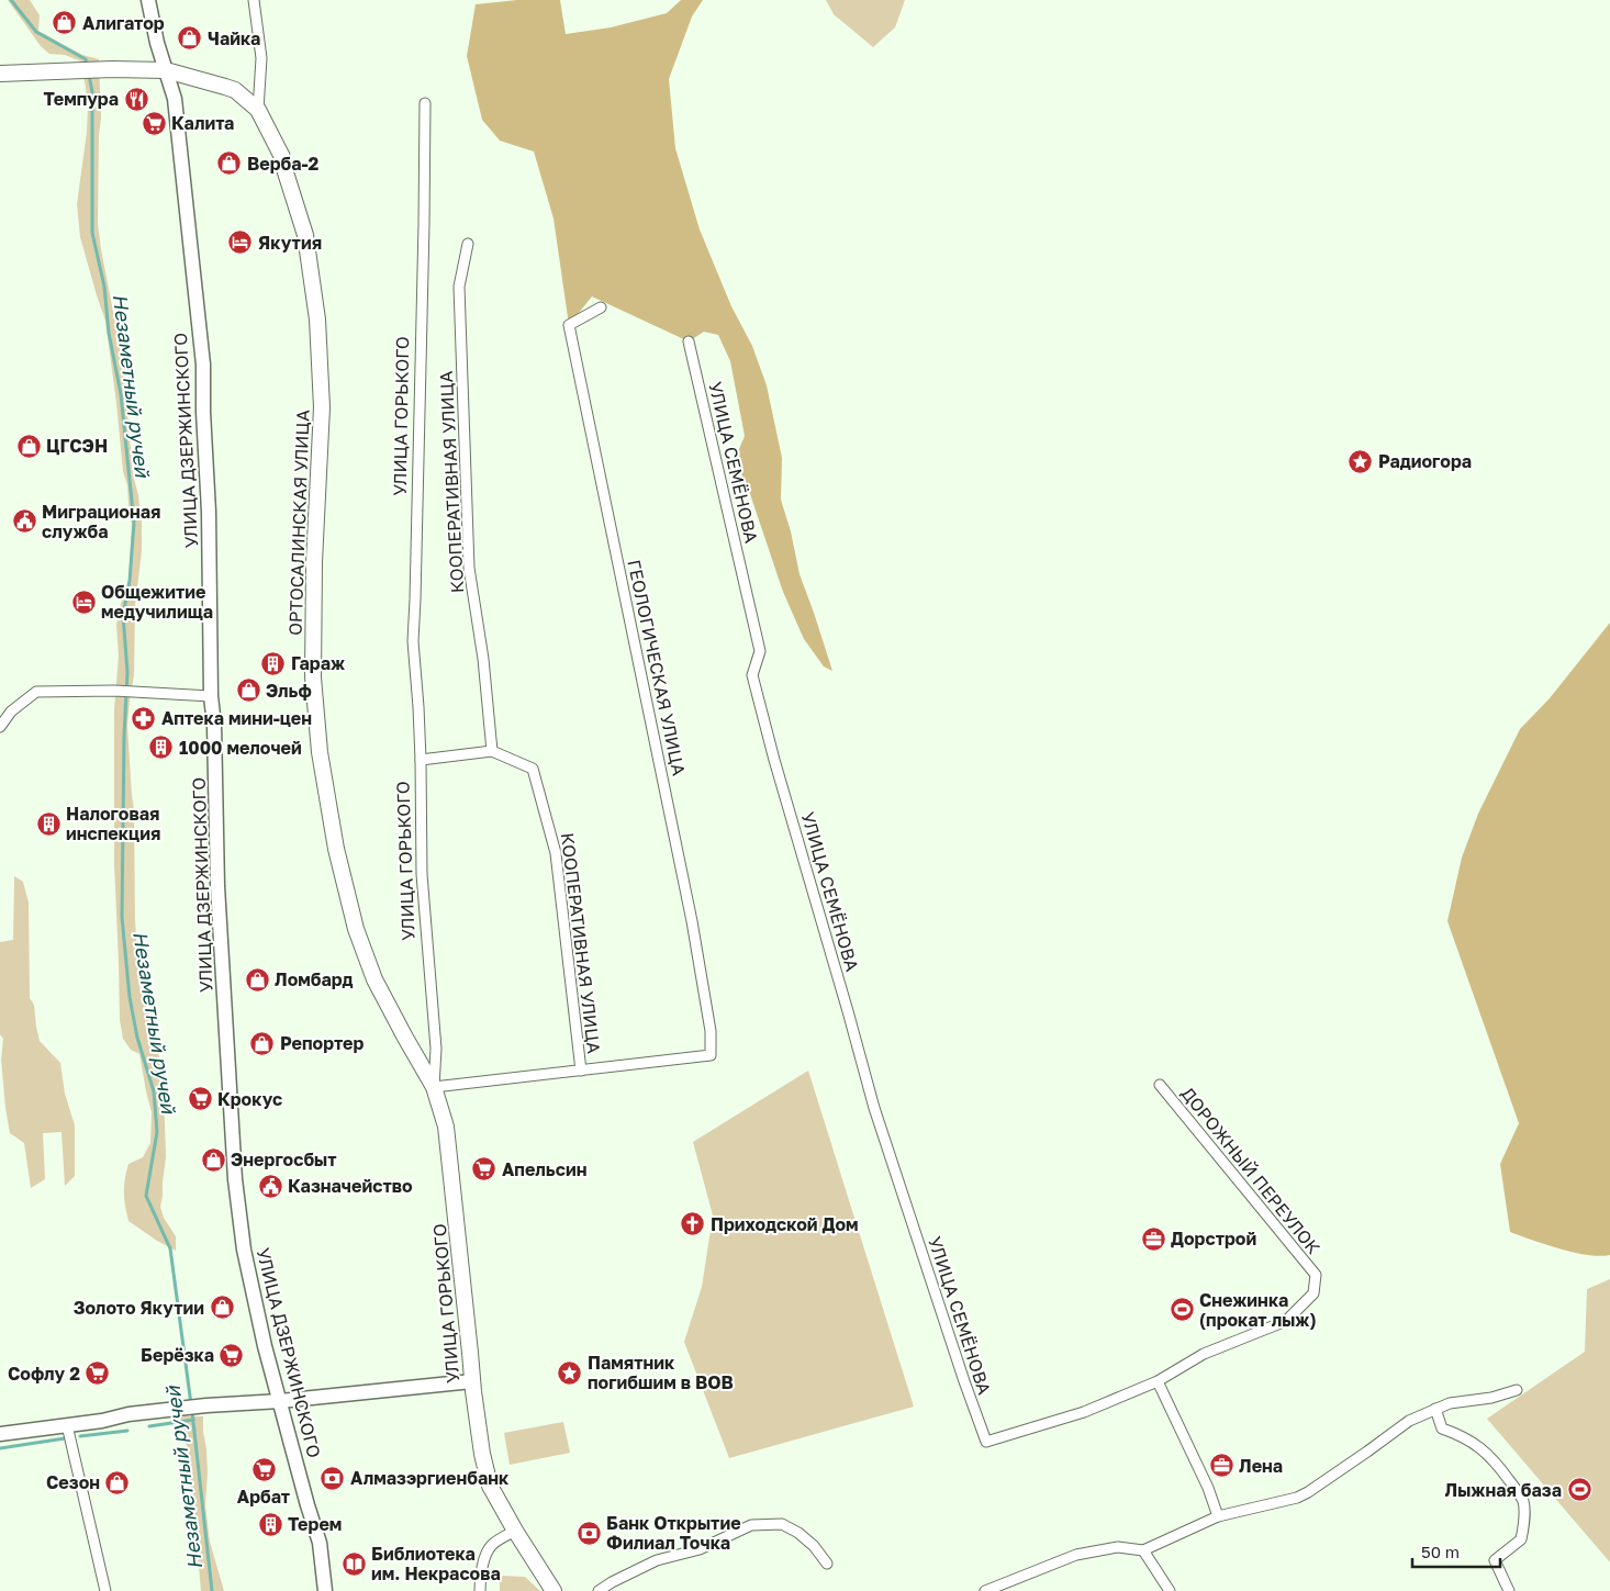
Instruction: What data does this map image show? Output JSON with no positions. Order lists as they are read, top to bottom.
{
  "streets": {
    "main road": ["УЛИЦА ГОРЬКОГО", "ОРТОСАЛИНСКАЯ УЛИЦА"],
    "street": [
      "УЛИЦА ДЗЕРЖИНСКОГО",
      "УЛИЦА СЕМЁНОВА",
      "КООПЕРАТИВНАЯ УЛИЦА",
      "ГЕОЛОГИЧЕСКАЯ УЛИЦА",
      "ДОРОЖНЫЙ ПЕРЕУЛОК"
    ]
  },
  "crossings": [
    ["УЛИЦА ГОРЬКОГО", "КООПЕРАТИВНАЯ УЛИЦА"],
    ["УЛИЦА ГОРЬКОГО", "ОРТОСАЛИНСКАЯ УЛИЦА"],
    ["УЛИЦА ДЗЕРЖИНСКОГО", "ОРТОСАЛИНСКАЯ УЛИЦА"],
    ["УЛИЦА СЕМЁНОВА", "ДОРОЖНЫЙ ПЕРЕУЛОК"],
    ["КООПЕРАТИВНАЯ УЛИЦА", "ГЕОЛОГИЧЕСКАЯ УЛИЦА"]
  ],
  "water": ["Незаметный ручей"],
  "places": {
    "shop": [
      "Алигатор",
      "Чайка",
      "Верба-2",
      "ЦГСЭН",
      "Эльф",
      "Ломбард",
      "Репортер",
      "Энергосбыт",
      "Золото Якутии",
      "Сезон"
    ],
    "restaurant": ["Темпура"],
    "supermarket": [
      "Калита",
      "Крокус",
      "Апельсин",
      "Берёзка",
      "Софлу 2",
      "Арбат"
    ],
    "hotel": ["Якутия", "Общежитие медучилища"],
    "place": ["Радиогора", "Памятник погибшим в ВОВ"],
    "public building": ["Миграционая служба", "Казначейство"],
    "building": [
      "Гараж",
      "1000 мелочей",
      "Налоговая инспекция",
      "Терем"
    ],
    "pharmacy": ["Аптека мини-цен"],
    "church": ["Приходской Дом"],
    "office": ["Дорстрой", "Лена"],
    "sports": ["Снежинка (прокат лыж)", "Лыжная база"],
    "bank": ["Алмазэргиенбанк", "Банк Открытие Филиал Точка"],
    "library": ["Библиотека им. Некрасова"]
  },
  "scale_bar": "50 m"
}
